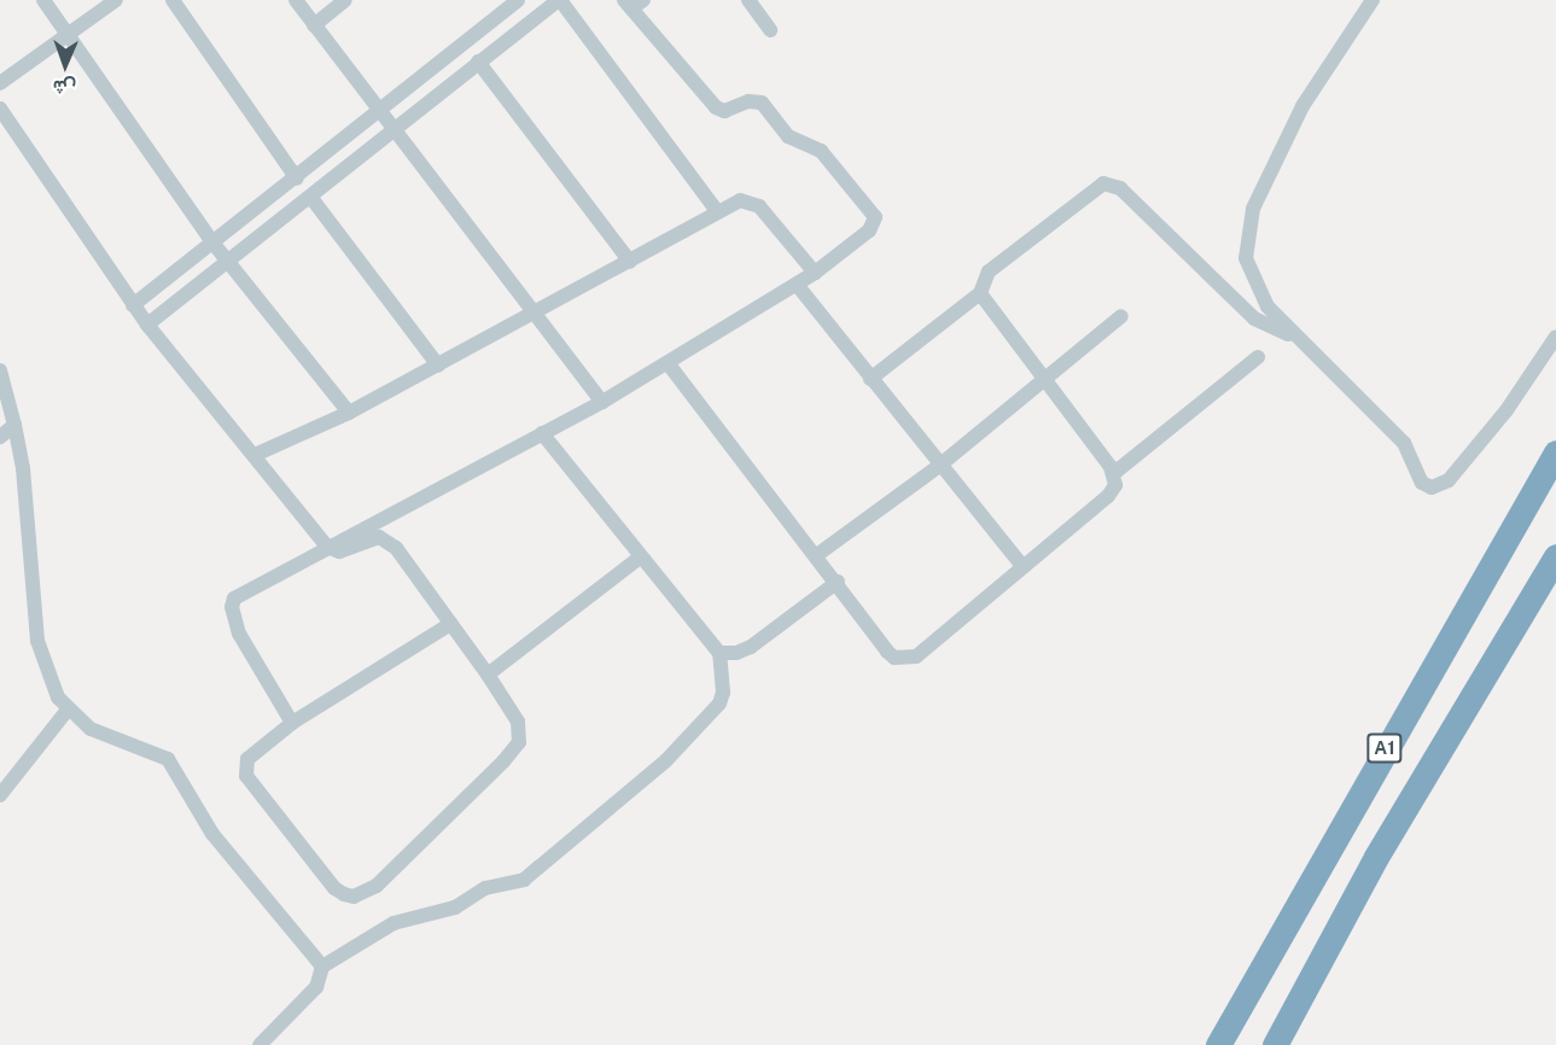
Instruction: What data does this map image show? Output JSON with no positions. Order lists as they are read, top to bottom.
{
  "streets": {
    "highway": ["A1"]
  },
  "north": "bottom"
}
